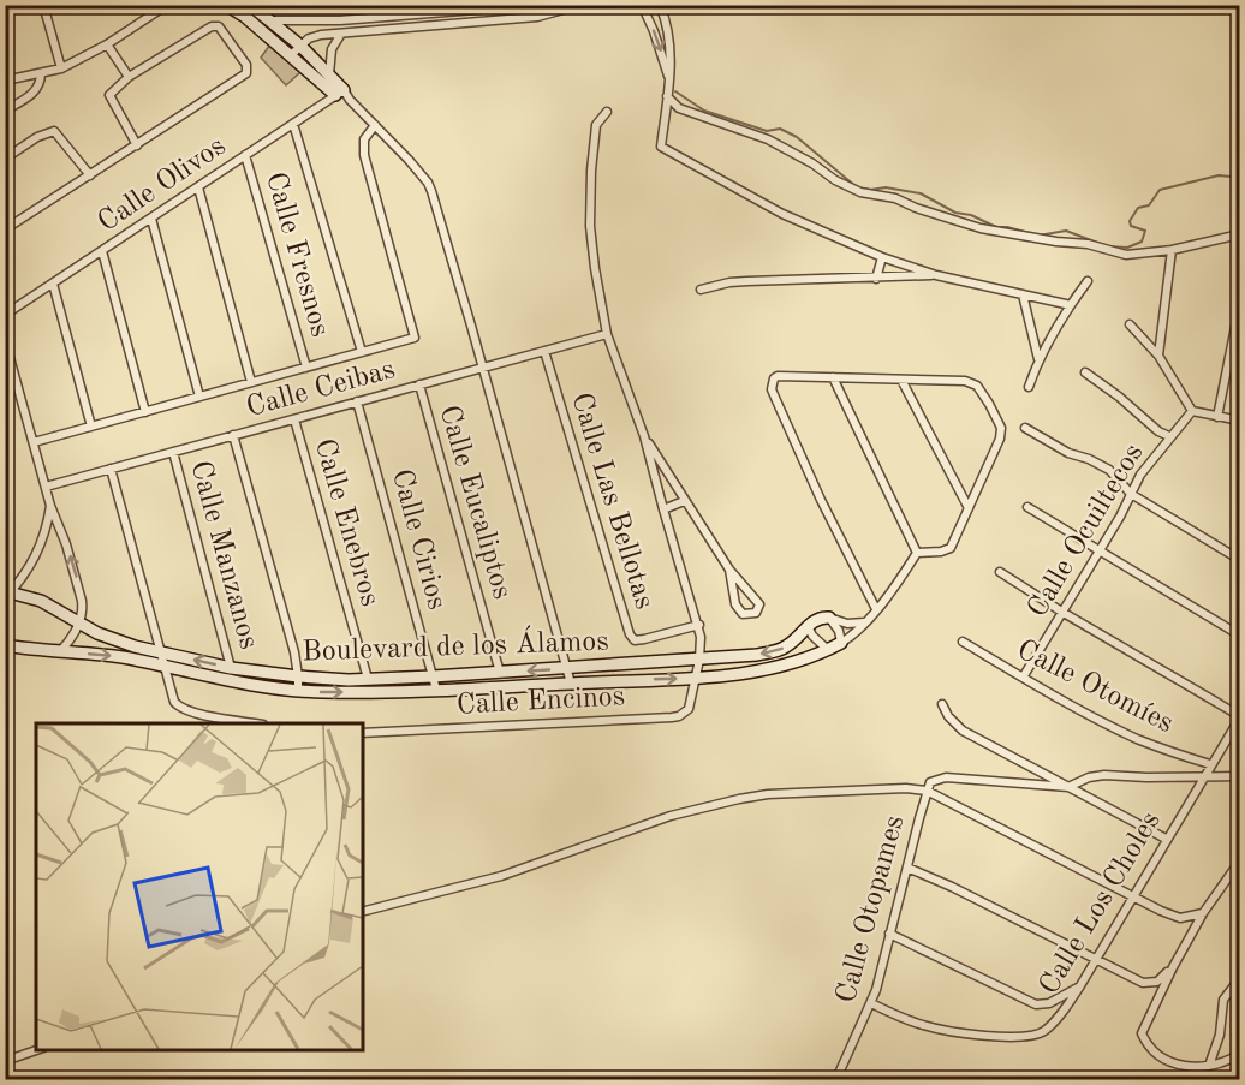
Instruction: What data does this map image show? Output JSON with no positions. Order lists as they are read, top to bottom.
{
  "streets": {
    "street": [
      "Calle Olivos",
      "Calle Fresnos",
      "Calle Ceibas",
      "Calle Las Bellotas",
      "Calle Eucaliptos",
      "Calle Enebros",
      "Calle Ocuiltecos",
      "Calle Cirios",
      "Calle Manzanos",
      "Boulevard de los Álamos",
      "Calle Otomíes",
      "Calle Encinos",
      "Calle Los Choles",
      "Calle Otopames"
    ]
  },
  "crossings": [
    ["Calle Olivos", "Calle Fresnos"],
    ["Calle Ceibas", "Calle Las Bellotas"],
    ["Calle Ceibas", "Calle Eucaliptos"],
    ["Calle Ceibas", "Calle Enebros"],
    ["Calle Ceibas", "Calle Cirios"],
    ["Calle Ceibas", "Calle Manzanos"],
    ["Calle Las Bellotas", "Calle Encinos"],
    ["Calle Eucaliptos", "Boulevard de los Álamos"],
    ["Calle Enebros", "Boulevard de los Álamos"],
    ["Calle Ocuiltecos", "Calle Otomíes"],
    ["Calle Cirios", "Boulevard de los Álamos"],
    ["Calle Manzanos", "Boulevard de los Álamos"],
    ["Boulevard de los Álamos", "Calle Encinos"],
    ["Calle Otomíes", "Calle Los Choles"],
    ["Calle Los Choles", "Calle Otopames"]
  ]
}
